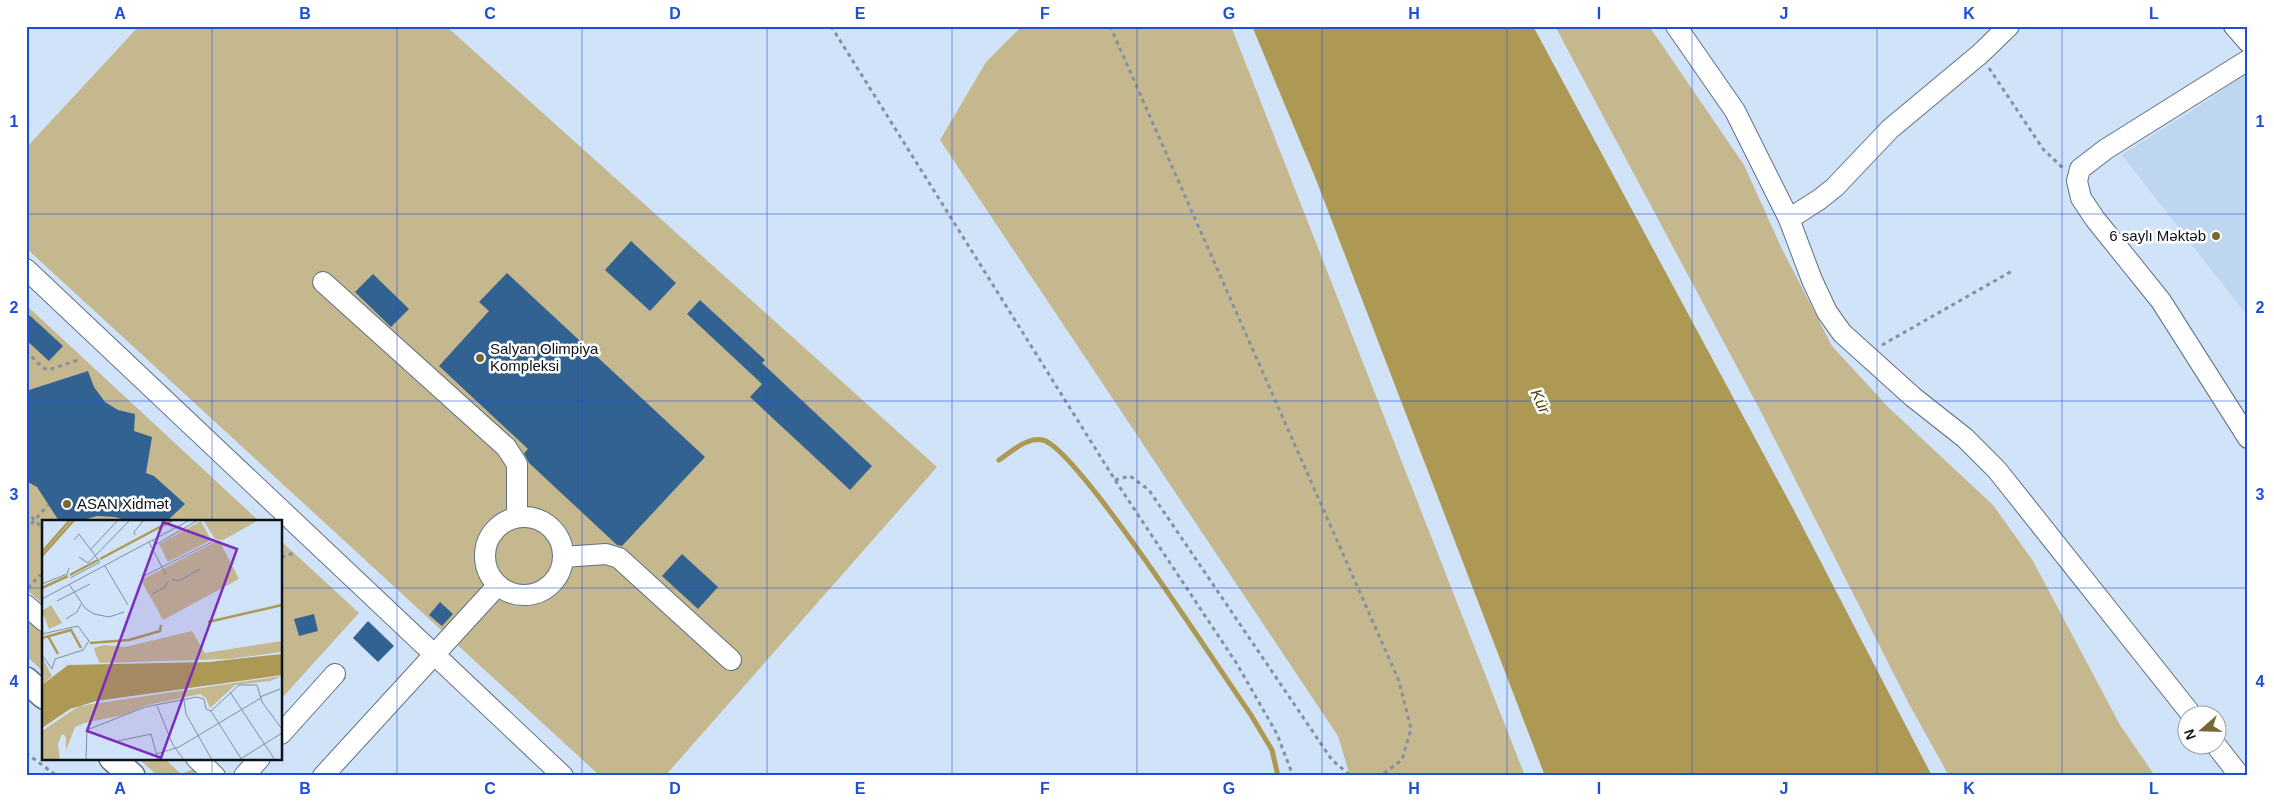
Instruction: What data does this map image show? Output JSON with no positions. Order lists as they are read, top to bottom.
{
  "water": ["Kür"],
  "places": ["6 saylı Məktəb", "Salyan Olimpiya Kompleksi", "ASAN Xidmət"],
  "north": "left",
  "grid": {
    "columns": [
      "A",
      "B",
      "C",
      "D",
      "E",
      "F",
      "G",
      "H",
      "I",
      "J",
      "K",
      "L"
    ],
    "rows": [
      "1",
      "2",
      "3",
      "4"
    ]
  }
}
